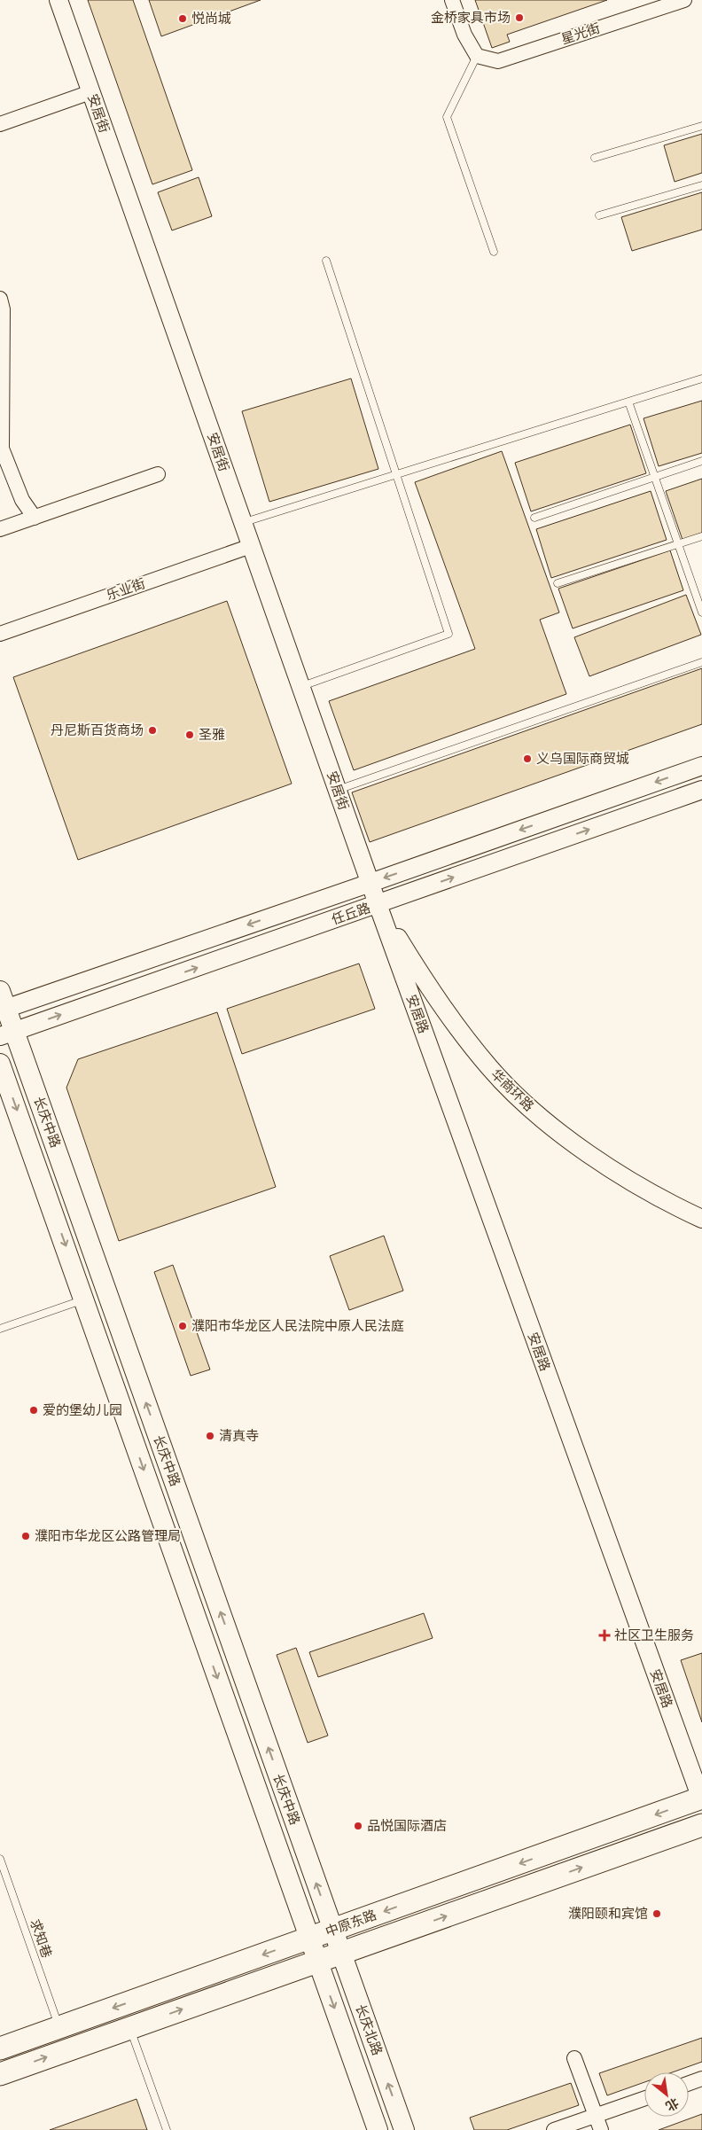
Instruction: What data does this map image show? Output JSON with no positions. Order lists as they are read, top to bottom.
{
  "streets": {
    "main road": ["长庆中路", "中原东路", "长庆北路"],
    "street": [
      "星光街",
      "安居街",
      "乐业街",
      "任丘路",
      "安居路",
      "华商环路"
    ],
    "lane": ["求知巷"]
  },
  "crossings": [
    ["安居街", "乐业街"],
    ["安居街", "任丘路"],
    ["安居街", "安居路"],
    ["安居街", "华商环路"],
    ["任丘路", "安居路"],
    ["任丘路", "华商环路"],
    ["任丘路", "长庆中路"],
    ["安居路", "华商环路"],
    ["安居路", "中原东路"],
    ["长庆中路", "中原东路"],
    ["长庆中路", "长庆北路"],
    ["中原东路", "求知巷"],
    ["中原东路", "长庆北路"]
  ],
  "places": {
    "other": [
      "金桥家具市场",
      "悦尚城",
      "丹尼斯百货商场",
      "圣雅",
      "义乌国际商贸城",
      "濮阳市华龙区人民法院中原人民法庭",
      "爱的堡幼儿园",
      "清真寺",
      "濮阳市华龙区公路管理局",
      "品悦国际酒店",
      "濮阳颐和宾馆"
    ],
    "health": ["社区卫生服务"]
  },
  "north": "bottom right"
}
